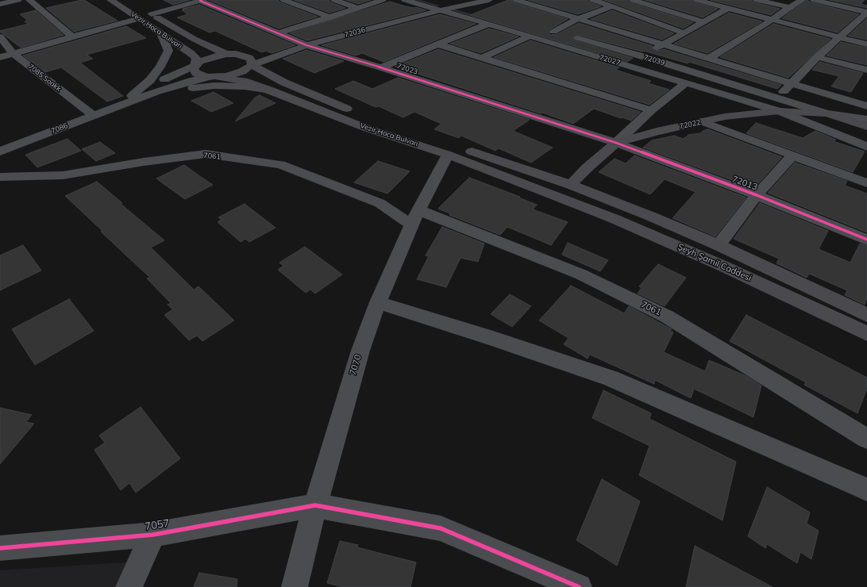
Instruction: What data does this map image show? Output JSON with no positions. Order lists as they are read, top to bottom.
{
  "streets": {
    "main road": [
      "Vezir Hoca Bulvarı",
      "72039",
      "72022",
      "Şeyh Şamil Caddesi"
    ],
    "street": [
      "72036",
      "72027",
      "72023",
      "7085 Soakk",
      "7086",
      "7061",
      "72013",
      "7070",
      "7057"
    ]
  },
  "crossings": [
    ["Vezir Hoca Bulvarı", "72036"],
    ["Vezir Hoca Bulvarı", "72022"],
    ["Vezir Hoca Bulvarı", "Şeyh Şamil Caddesi"],
    ["Vezir Hoca Bulvarı", "7070"],
    ["72036", "72027"],
    ["72036", "72023"],
    ["72027", "72022"],
    ["72039", "72022"],
    ["72023", "72022"],
    ["72023", "72013"],
    ["7085 Soakk", "7086"],
    ["72022", "72013"],
    ["72022", "Şeyh Şamil Caddesi"],
    ["7061", "7070"],
    ["7070", "7057"]
  ]
}
